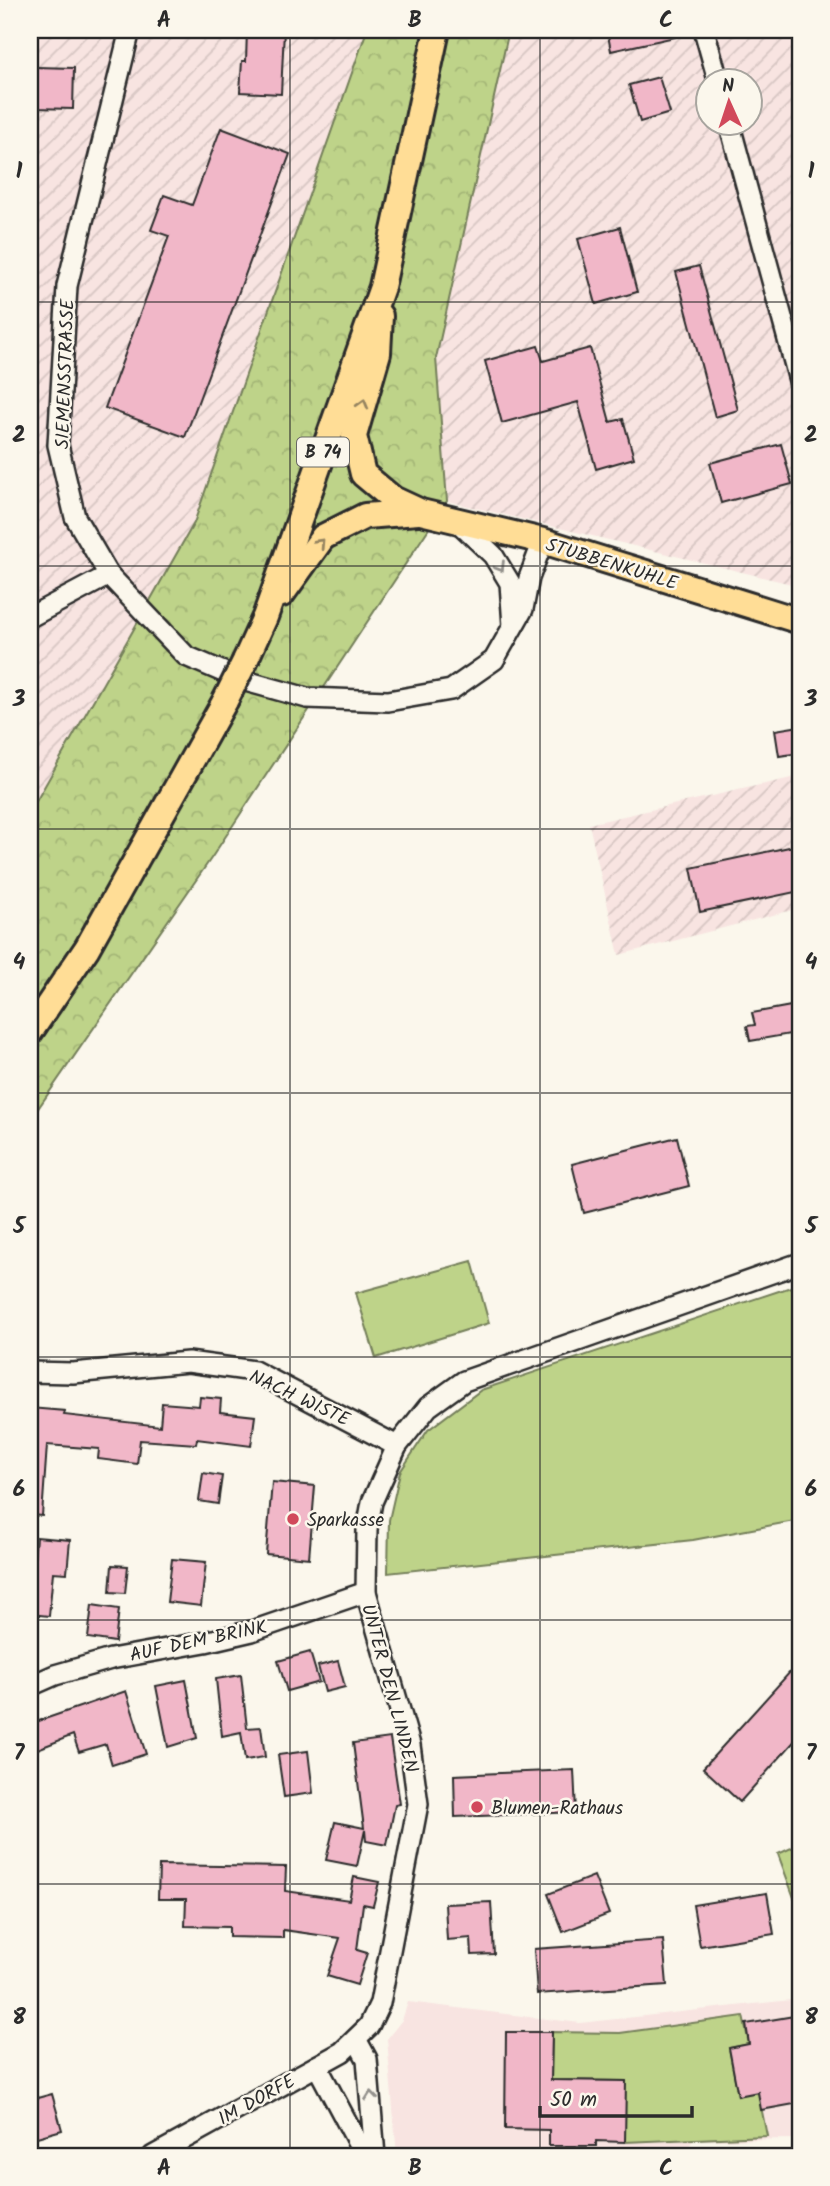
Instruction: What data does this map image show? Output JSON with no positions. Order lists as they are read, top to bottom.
{
  "streets": {
    "main road": ["B 74", "STUBBENKUHLE"],
    "street": [
      "SIEMENSSTRASSE",
      "NACH WISTE",
      "AUF DEM BRINK",
      "UNTER DEN LINDEN",
      "IM DORFE"
    ]
  },
  "crossings": [
    ["SIEMENSSTRASSE", "STUBBENKUHLE"],
    ["B 74", "STUBBENKUHLE"],
    ["NACH WISTE", "UNTER DEN LINDEN"],
    ["AUF DEM BRINK", "UNTER DEN LINDEN"],
    ["UNTER DEN LINDEN", "IM DORFE"]
  ],
  "places": ["Sparkasse", "Blumen-Rathaus"],
  "scale_bar": "50 m",
  "north": "top",
  "grid": {
    "columns": ["A", "B", "C"],
    "rows": [
      "1",
      "2",
      "3",
      "4",
      "5",
      "6",
      "7",
      "8"
    ]
  }
}
